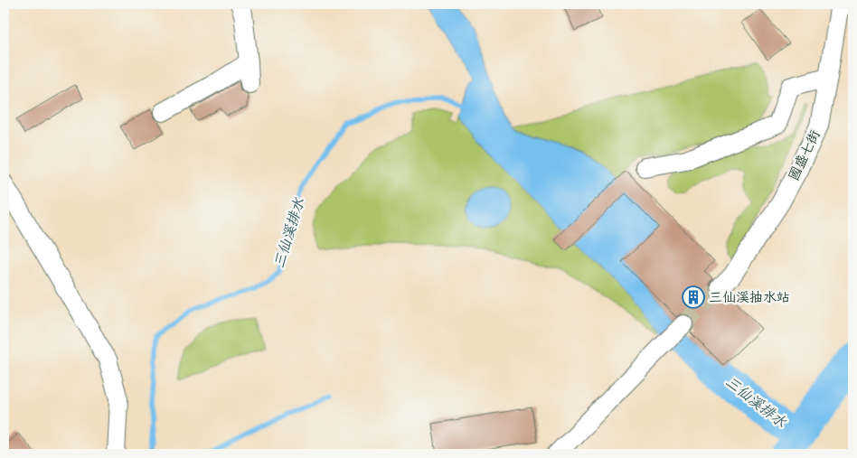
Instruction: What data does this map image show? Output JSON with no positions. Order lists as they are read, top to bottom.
{
  "streets": {
    "street": ["國盛七街"]
  },
  "water": ["三仙溪排水"],
  "places": {
    "building": ["三仙溪抽水站"]
  }
}
